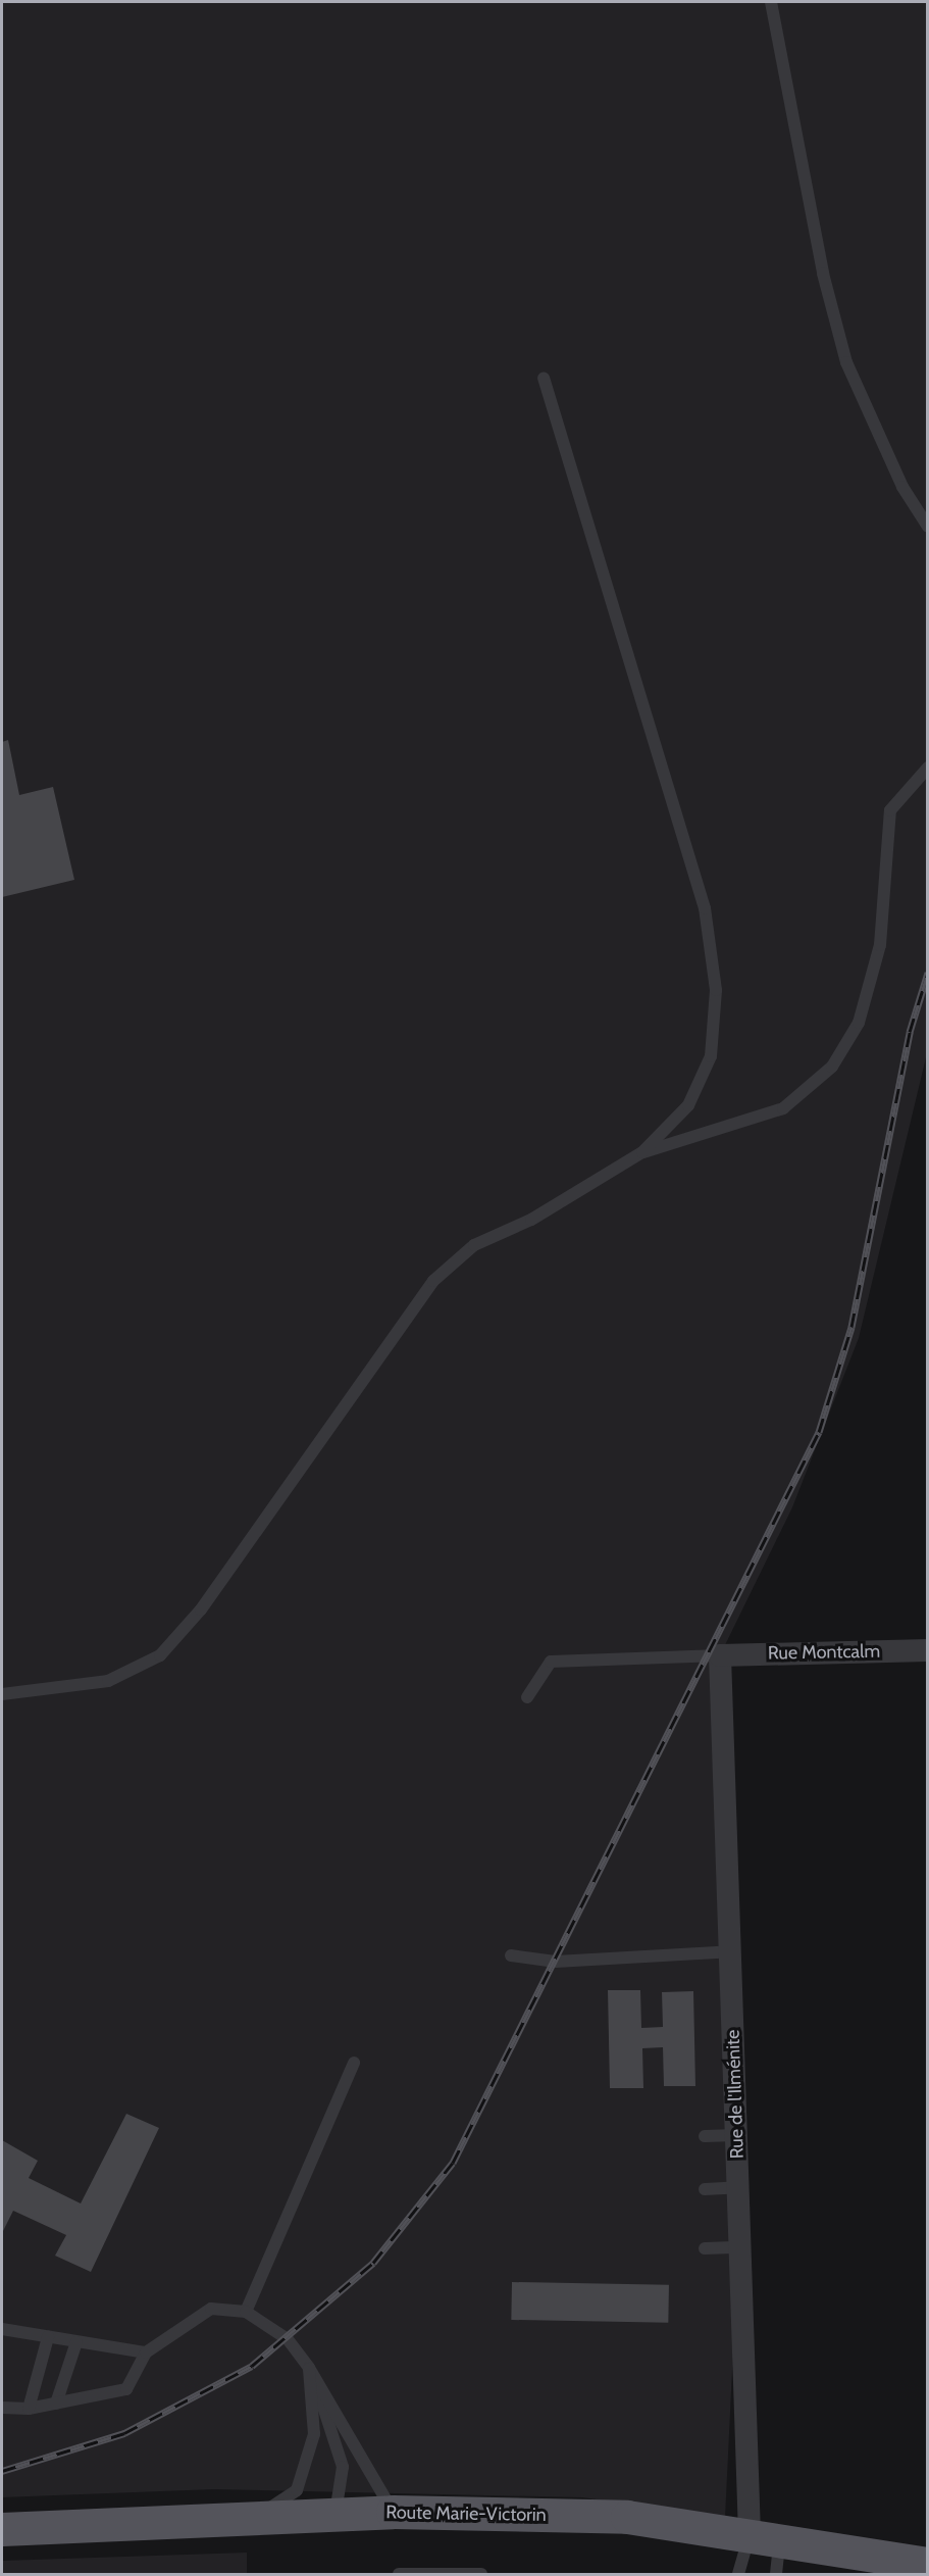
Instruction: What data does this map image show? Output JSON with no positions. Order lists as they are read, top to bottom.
{
  "streets": {
    "main road": ["Route Marie-Victorin"],
    "street": ["Rue Montcalm", "Rue de l'Ilménite"]
  },
  "crossings": [
    ["Rue Montcalm", "Rue de l'Ilménite"],
    ["Rue de l'Ilménite", "Route Marie-Victorin"]
  ]
}
